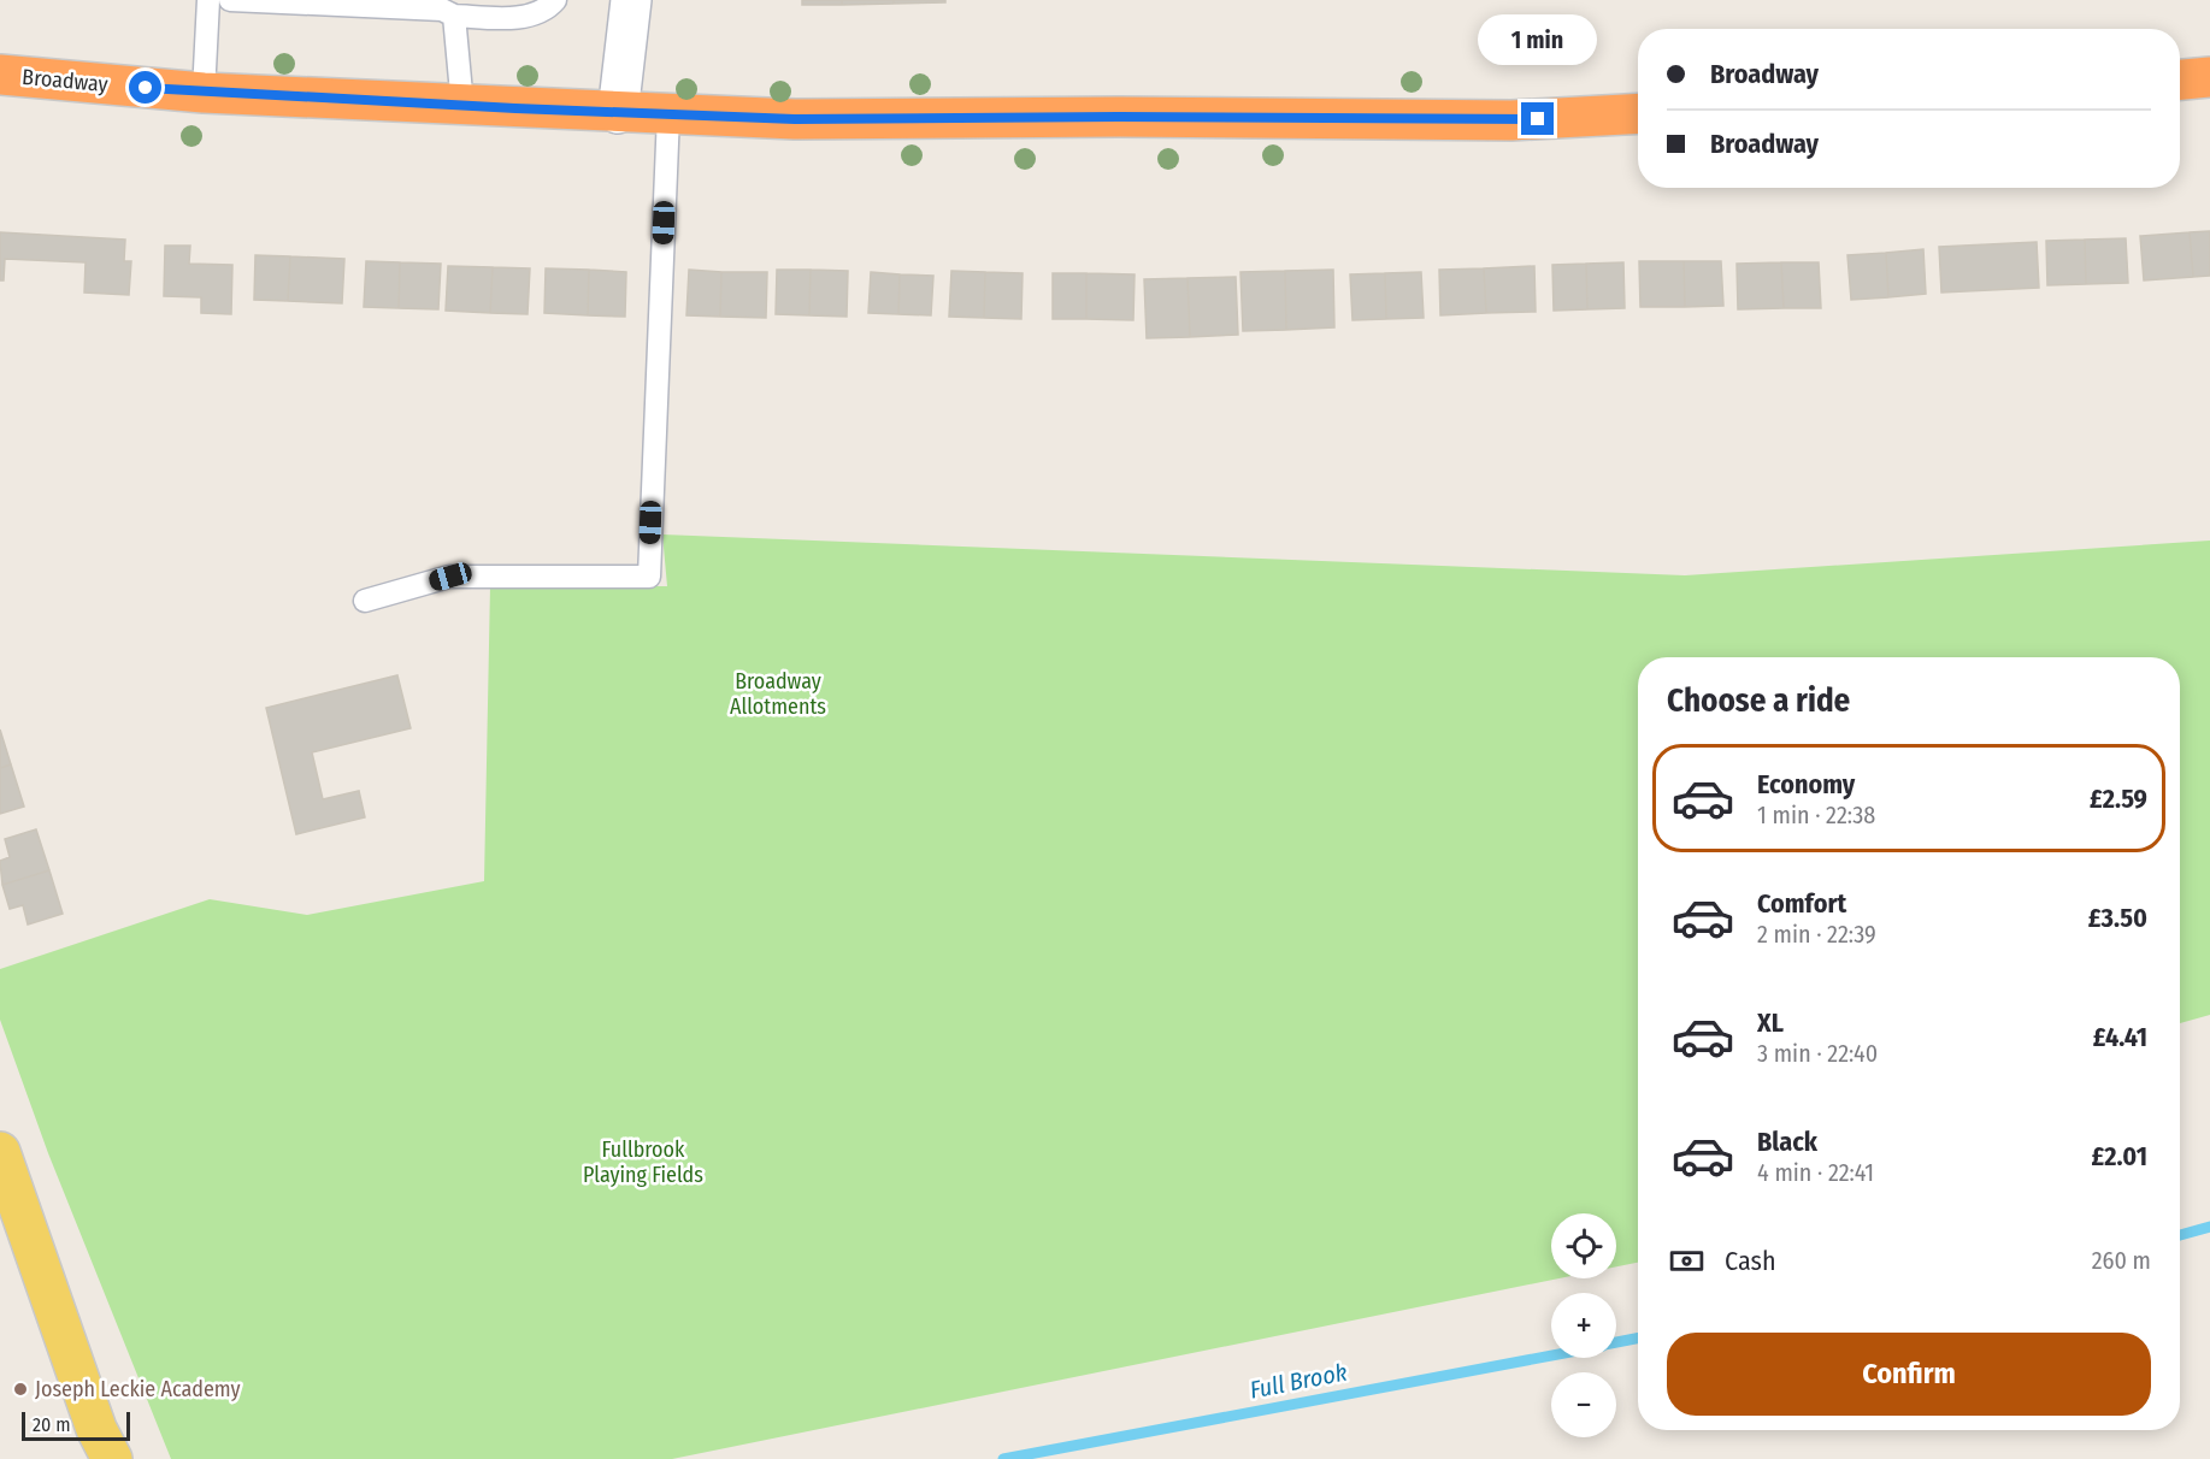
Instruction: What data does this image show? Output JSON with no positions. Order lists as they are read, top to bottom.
{
  "streets": {
    "highway": ["Broadway"]
  },
  "water": ["Full Brook"],
  "parks": ["Broadway Allotments", "Fullbrook Playing Fields"],
  "places": ["Joseph Leckie Academy"],
  "scale_bar": "20 m",
  "page": {
    "bubble": "1 min",
    "banner": ["Broadway", "Broadway"],
    "heading": "Choose a ride",
    "list": [
      {
        "name": "Economy",
        "note": "1 min · 22:38",
        "value": "£2.59"
      },
      {
        "name": "Comfort",
        "note": "2 min · 22:39",
        "value": "£3.50"
      },
      {
        "name": "XL",
        "note": "3 min · 22:40",
        "value": "£4.41"
      },
      {
        "name": "Black",
        "note": "4 min · 22:41",
        "value": "£2.01"
      }
    ],
    "map_buttons": ["+", "−"],
    "pay": ["Cash", "260 m"],
    "buttons": "Confirm",
    "scale": "20 m"
  }
}
